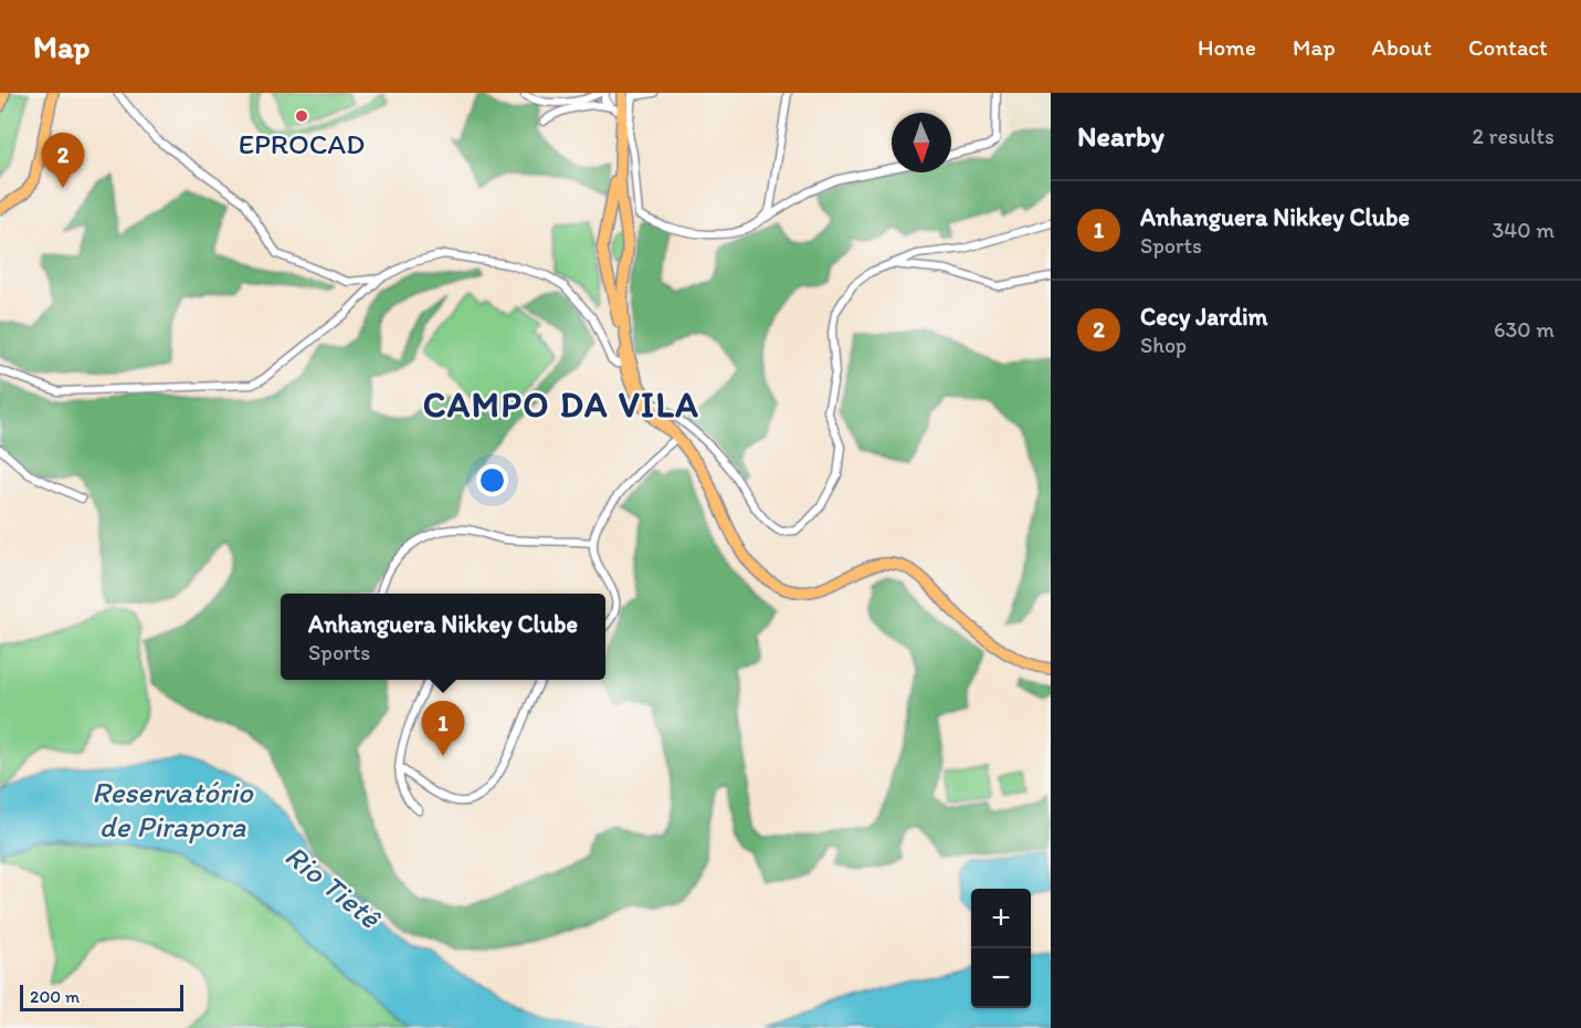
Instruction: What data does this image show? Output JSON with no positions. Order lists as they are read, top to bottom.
{
  "districts": ["CAMPO DA VILA"],
  "water": ["Reservatório de Pirapora", "Rio Tietê"],
  "places": ["EPROCAD"],
  "scale_bar": "200 m",
  "north": "bottom",
  "page": {
    "header": "Map",
    "nav": [
      "Home",
      "Map",
      "About",
      "Contact"
    ],
    "heading": ["Nearby", "2 results"],
    "pins": ["2", "1"],
    "list": [
      {
        "mark": "1",
        "name": "Anhanguera Nikkey Clube",
        "note": "Sports",
        "value": "340 m"
      },
      {
        "mark": "2",
        "name": "Cecy Jardim",
        "note": "Shop",
        "value": "630 m"
      }
    ],
    "popup": ["Anhanguera Nikkey Clube", "Sports"],
    "map_buttons": ["+", "−"],
    "scale": "200 m"
  }
}
